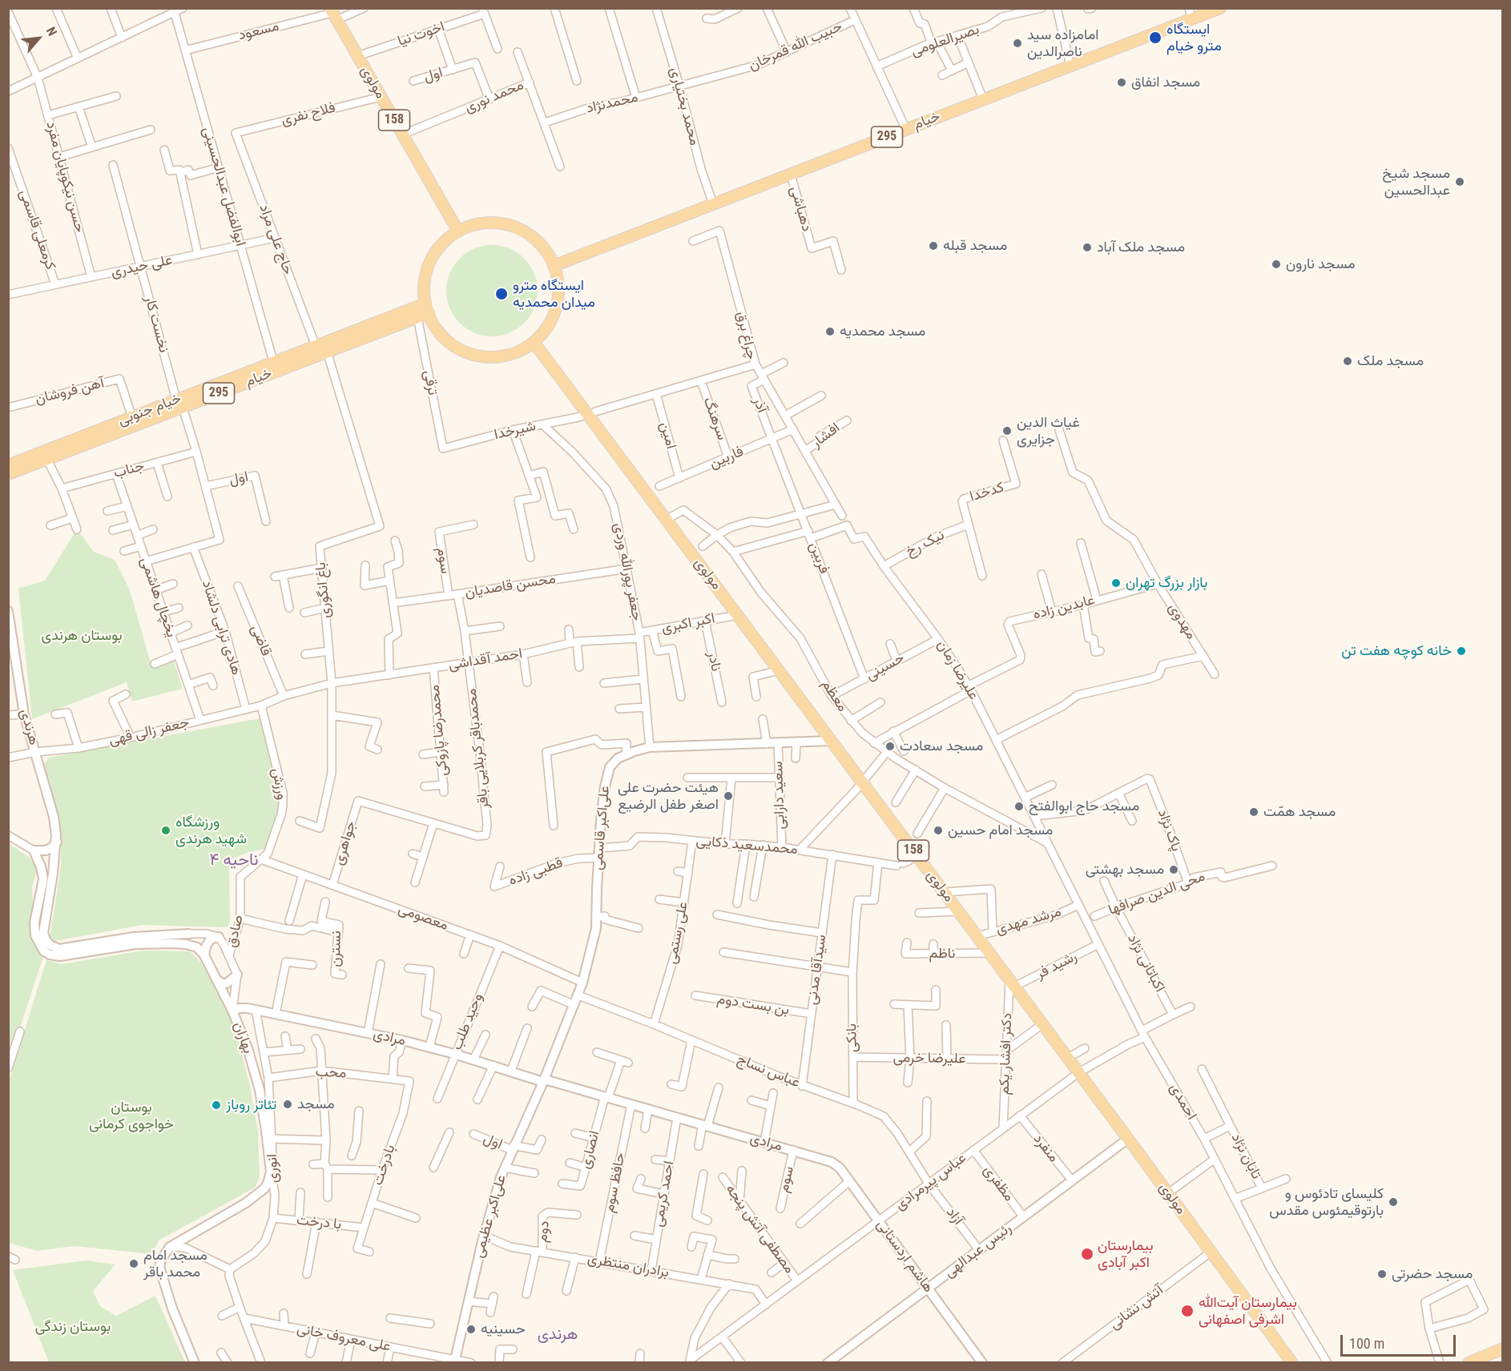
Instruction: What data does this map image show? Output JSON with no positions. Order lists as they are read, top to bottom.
{
  "streets": {
    "main road": [
      "مولوی",
      "158",
      "خیام",
      "295",
      "خیام جنوبی"
    ],
    "street": [
      "مسعود",
      "اخوت نیا",
      "بصیرالعلومی",
      "حبیب الله قمرخان",
      "اول",
      "محمد نوری",
      "محمدنژاد",
      "محمد بختیاری",
      "فلاح نفری",
      "حسن نیکوپایان مفرد",
      "ابوالفضل عبدالحسینی",
      "دهباشی",
      "کرمعلی قاسمی",
      "حاج علی مراد",
      "علی حیدری",
      "نخست کار",
      "چراغ برق",
      "ترقی",
      "آهن فروشان",
      "آذر",
      "سرهنگ",
      "شیرخدا",
      "امین",
      "افشار",
      "فاربین",
      "جناب",
      "کدخدا",
      "نیک رخ",
      "فربین",
      "سوم",
      "جعفر پورالله وردی",
      "محسن قاصدیان",
      "باغ انگوری",
      "یخچال هاشمی",
      "عابدین زاده",
      "مهدوی",
      "اکبر اکبری",
      "هادی ترابی دلشاد",
      "قاضی",
      "احمد آقداشی",
      "نادر",
      "حسینی",
      "علیرضا زمان",
      "معظم",
      "هرندی",
      "محمدرضا پازوکی",
      "جعفر زالی قهی",
      "محمدباقر کربلایی باقر",
      "ورزش",
      "سعید دارابی",
      "علی‌اکبر قاسمی",
      "پاک نژاد",
      "جواهری",
      "محمدسعید ذکایی",
      "قطبی زاده",
      "محی الدین صرافها",
      "معصومی",
      "مرشد مهدی",
      "صادق",
      "علی رستمی",
      "نسترن",
      "ناظم",
      "اکباتانی نژاد",
      "رشید فر",
      "سیدآقا مدنی",
      "بن بست دوم",
      "وحید طلب",
      "بهاران",
      "مرادی",
      "بانکی",
      "دکتر افشار یکم",
      "علیرضا خرمی",
      "عباس نساج",
      "محب",
      "احمدی",
      "منفرد",
      "انصاری",
      "تابان نژاد",
      "بادرخت",
      "انوری",
      "عباس پیرمرادی",
      "حافظ سوم",
      "مظفری",
      "احمد کریمی",
      "علی‌اکبر عظیمی",
      "آزاد",
      "با درخت",
      "مصطفی آتش پنجه",
      "دوم",
      "رئیس عبدالهی",
      "هاشم اردستانی",
      "برادران منتظری",
      "آتش نشانی",
      "علی معروف خانی"
    ]
  },
  "crossings": [
    ["مسعود", "مولوی"],
    ["مسعود", "ابوالفضل عبدالحسینی"],
    ["اخوت نیا", "مولوی"],
    ["حبیب الله قمرخان", "محمدنژاد"],
    ["حبیب الله قمرخان", "محمد بختیاری"],
    ["اول", "محمد نوری"],
    ["اول", "علی‌اکبر عظیمی"],
    ["مولوی", "محمد نوری"],
    ["مولوی", "فلاح نفری"],
    ["مولوی", "خیام"],
    ["مولوی", "چراغ برق"],
    ["مولوی", "ترقی"],
    ["مولوی", "خیام جنوبی"],
    ["مولوی", "شیرخدا"],
    ["مولوی", "اکبر اکبری"],
    ["مولوی", "معظم"],
    ["مولوی", "علی‌اکبر قاسمی"],
    ["مولوی", "محمدسعید ذکایی"],
    ["مولوی", "مرشد مهدی"],
    ["مولوی", "ناظم"],
    ["مولوی", "رشید فر"],
    ["مولوی", "دکتر افشار یکم"],
    ["مولوی", "عباس پیرمرادی"],
    ["مولوی", "رئیس عبدالهی"],
    ["مولوی", "آتش نشانی"],
    ["محمد نوری", "محمدنژاد"],
    ["محمدنژاد", "محمد بختیاری"],
    ["محمد بختیاری", "خیام"],
    ["فلاح نفری", "حاج علی مراد"],
    ["خیام", "دهباشی"],
    ["خیام", "نخست کار"],
    ["خیام", "ترقی"],
    ["خیام", "خیام جنوبی"],
    ["خیام", "باغ انگوری"],
    ["حسن نیکوپایان مفرد", "علی حیدری"],
    ["ابوالفضل عبدالحسینی", "علی حیدری"],
    ["ابوالفضل عبدالحسینی", "خیام جنوبی"],
    ["کرمعلی قاسمی", "علی حیدری"],
    ["حاج علی مراد", "علی حیدری"],
    ["حاج علی مراد", "خیام جنوبی"],
    ["علی حیدری", "نخست کار"],
    ["نخست کار", "خیام جنوبی"],
    ["چراغ برق", "سرهنگ"],
    ["چراغ برق", "شیرخدا"],
    ["چراغ برق", "امین"],
    ["ترقی", "خیام جنوبی"],
    ["ترقی", "شیرخدا"],
    ["آهن فروشان", "خیام جنوبی"],
    ["آذر", "فاربین"],
    ["آذر", "فربین"],
    ["سرهنگ", "فاربین"],
    ["شیرخدا", "جعفر پورالله وردی"],
    ["امین", "فاربین"],
    ["فاربین", "فربین"],
    ["جناب", "یخچال هاشمی"],
    ["کدخدا", "نیک رخ"],
    ["نیک رخ", "علیرضا زمان"],
    ["فربین", "حسینی"],
    ["فربین", "علیرضا زمان"],
    ["سوم", "محسن قاصدیان"],
    ["سوم", "مرادی"],
    ["جعفر پورالله وردی", "محسن قاصدیان"],
    ["جعفر پورالله وردی", "اکبر اکبری"],
    ["جعفر پورالله وردی", "احمد آقداشی"],
    ["جعفر پورالله وردی", "علی‌اکبر قاسمی"],
    ["محسن قاصدیان", "محمدباقر کربلایی باقر"],
    ["باغ انگوری", "احمد آقداشی"],
    ["یخچال هاشمی", "جعفر زالی قهی"],
    ["عابدین زاده", "مهدوی"],
    ["عابدین زاده", "علیرضا زمان"],
    ["اکبر اکبری", "احمد آقداشی"],
    ["اکبر اکبری", "نادر"],
    ["هادی ترابی دلشاد", "جعفر زالی قهی"],
    ["قاضی", "احمد آقداشی"],
    ["قاضی", "جعفر زالی قهی"],
    ["احمد آقداشی", "محمدرضا پازوکی"],
    ["احمد آقداشی", "جعفر زالی قهی"],
    ["احمد آقداشی", "محمدباقر کربلایی باقر"],
    ["حسینی", "علیرضا زمان"],
    ["حسینی", "معظم"],
    ["علیرضا زمان", "معظم"],
    ["علیرضا زمان", "احمدی"],
    ["معظم", "احمدی"],
    ["هرندی", "جعفر زالی قهی"],
    ["جعفر زالی قهی", "ورزش"],
    ["محمدباقر کربلایی باقر", "جواهری"],
    ["ورزش", "معصومی"],
    ["ورزش", "صادق"],
    ["سعید دارابی", "علی‌اکبر قاسمی"],
    ["سعید دارابی", "محمدسعید ذکایی"],
    ["علی‌اکبر قاسمی", "محمدسعید ذکایی"],
    ["علی‌اکبر قاسمی", "قطبی زاده"],
    ["علی‌اکبر قاسمی", "معصومی"],
    ["علی‌اکبر قاسمی", "مرادی"],
    ["علی‌اکبر قاسمی", "عباس نساج"],
    ["علی‌اکبر قاسمی", "علی‌اکبر عظیمی"],
    ["پاک نژاد", "محی الدین صرافها"],
    ["جواهری", "معصومی"],
    ["محمدسعید ذکایی", "قطبی زاده"],
    ["محمدسعید ذکایی", "علی رستمی"],
    ["محمدسعید ذکایی", "سیدآقا مدنی"],
    ["محمدسعید ذکایی", "بانکی"],
    ["محی الدین صرافها", "اکباتانی نژاد"],
    ["معصومی", "صادق"],
    ["معصومی", "وحید طلب"],
    ["مرشد مهدی", "احمدی"],
    ["علی رستمی", "عباس نساج"],
    ["رشید فر", "دکتر افشار یکم"],
    ["رشید فر", "احمدی"],
    ["سیدآقا مدنی", "بن بست دوم"],
    ["سیدآقا مدنی", "عباس نساج"],
    ["وحید طلب", "مرادی"],
    ["بهاران", "مرادی"],
    ["بهاران", "انوری"],
    ["مرادی", "انصاری"],
    ["مرادی", "انوری"],
    ["مرادی", "حافظ سوم"],
    ["مرادی", "احمد کریمی"],
    ["مرادی", "علی‌اکبر عظیمی"],
    ["مرادی", "هاشم اردستانی"],
    ["بانکی", "علیرضا خرمی"],
    ["بانکی", "عباس نساج"],
    ["دکتر افشار یکم", "علیرضا خرمی"],
    ["دکتر افشار یکم", "عباس پیرمرادی"],
    ["عباس نساج", "عباس پیرمرادی"],
    ["عباس نساج", "آزاد"],
    ["محب", "بادرخت"],
    ["محب", "انوری"],
    ["احمدی", "تابان نژاد"],
    ["احمدی", "عباس پیرمرادی"],
    ["منفرد", "عباس پیرمرادی"],
    ["منفرد", "رئیس عبدالهی"],
    ["بادرخت", "با درخت"],
    ["انوری", "با درخت"],
    ["عباس پیرمرادی", "مظفری"],
    ["عباس پیرمرادی", "آزاد"],
    ["عباس پیرمرادی", "مصطفی آتش پنجه"],
    ["عباس پیرمرادی", "هاشم اردستانی"],
    ["عباس پیرمرادی", "برادران منتظری"],
    ["حافظ سوم", "برادران منتظری"],
    ["مظفری", "رئیس عبدالهی"],
    ["احمد کریمی", "برادران منتظری"],
    ["علی‌اکبر عظیمی", "برادران منتظری"],
    ["علی‌اکبر عظیمی", "علی معروف خانی"],
    ["آزاد", "رئیس عبدالهی"],
    ["دوم", "برادران منتظری"],
    ["رئیس عبدالهی", "هاشم اردستانی"]
  ],
  "districts": ["ناحیه ۴", "هرندی"],
  "parks": ["بوستان هرندی", "بوستان خواجوی کرمانی", "بوستان زندگی"],
  "places": [
    "ایستگاه مترو خیام",
    "امامزاده سید ناصرالدین",
    "مسجد انفاق",
    "مسجد شیخ عبدالحسین",
    "مسجد قبله",
    "مسجد ملک آباد",
    "مسجد نارون",
    "ایستگاه مترو میدان محمدیه",
    "مسجد محمدیه",
    "مسجد ملک",
    "غیاث الدین جزایری",
    "بازار بزرگ تهران",
    "خانه کوچه هفت تن",
    "مسجد سعادت",
    "هیئت حضرت علی اصغر طفل الرضیع",
    "مسجد حاج ابوالفتح",
    "مسجد همّت",
    "ورزشگاه شهید هرندی",
    "مسجد امام حسین",
    "مسجد بهشتی",
    "مسجد",
    "تئاتر روباز",
    "کلیسای تادئوس و بارتوقیمئوس مقدس",
    "بیمارستان اکبر آبادی",
    "مسجد امام محمد باقر",
    "مسجد حضرتی",
    "بیمارستان آیت‌الله اشرفی اصفهانی",
    "حسینیه"
  ],
  "scale_bar": "100 m",
  "north": "top right"
}
